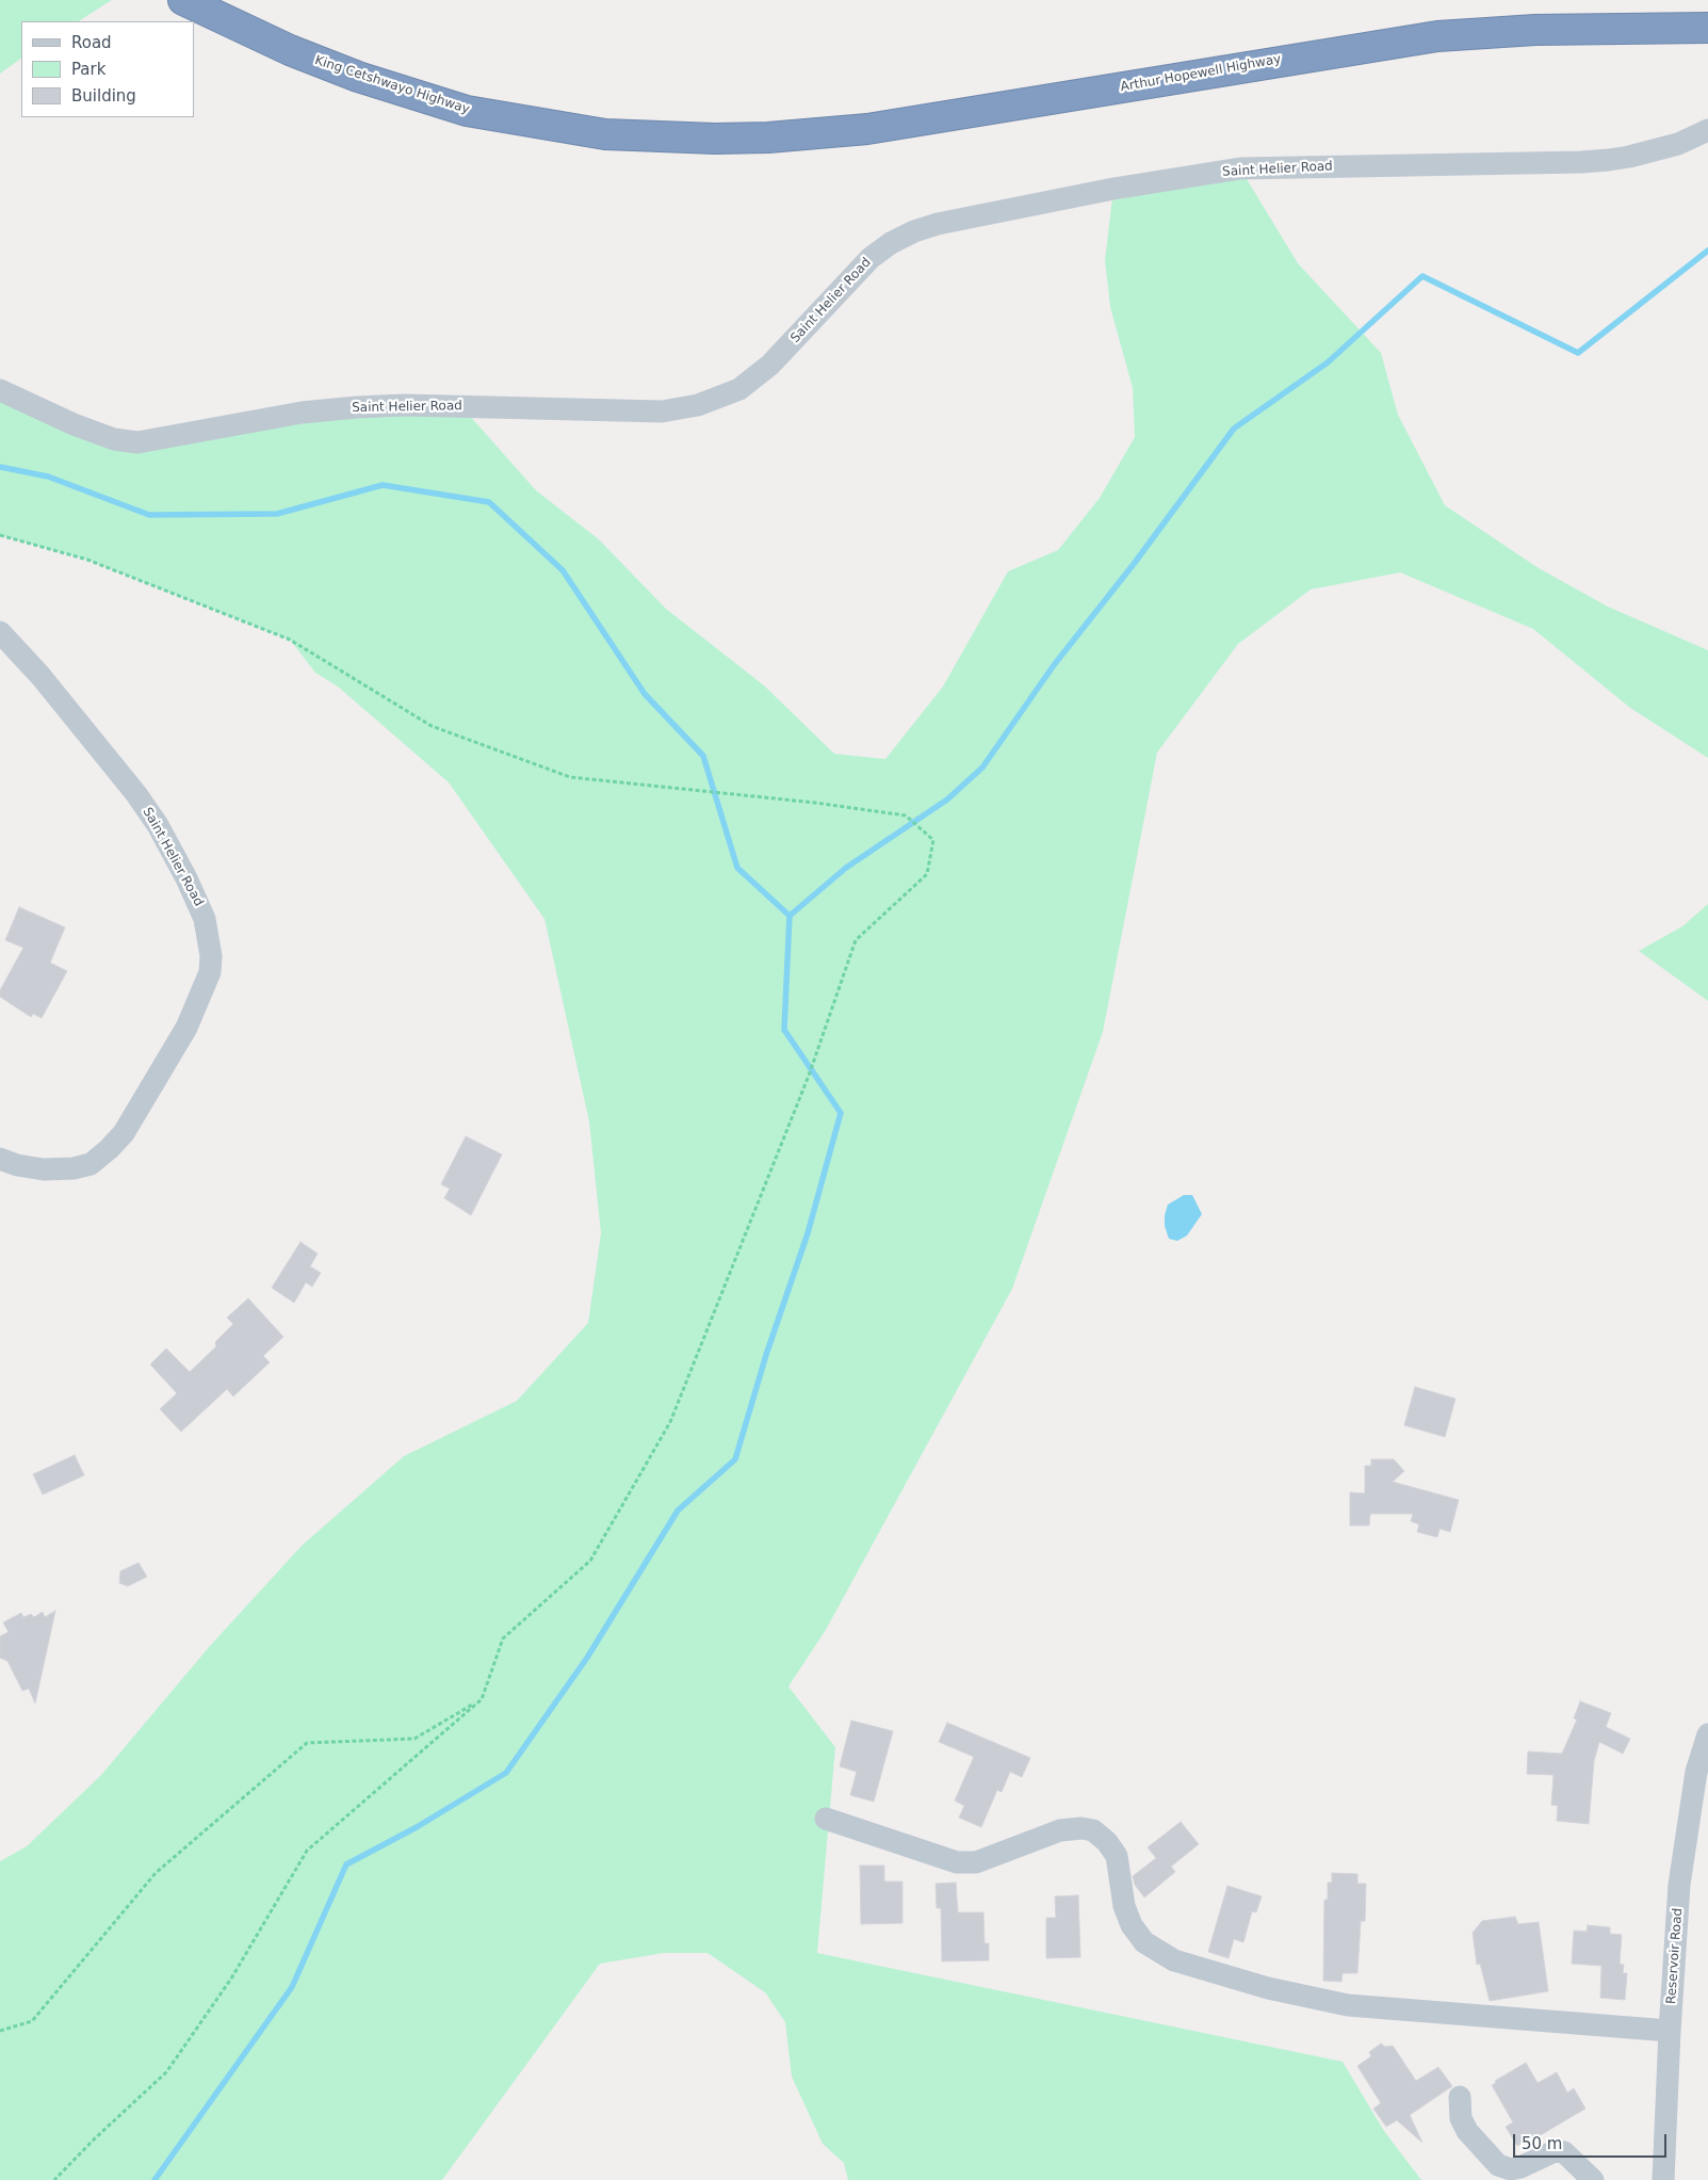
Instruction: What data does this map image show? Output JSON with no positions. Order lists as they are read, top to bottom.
{
  "streets": {
    "highway": ["Arthur Hopewell Highway", "King Cetshwayo Highway"],
    "street": ["Saint Helier Road", "Reservoir Road"]
  },
  "crossings": [
    ["Arthur Hopewell Highway", "King Cetshwayo Highway"]
  ],
  "legend": ["Road", "Park", "Building"],
  "scale_bar": "50 m"
}
